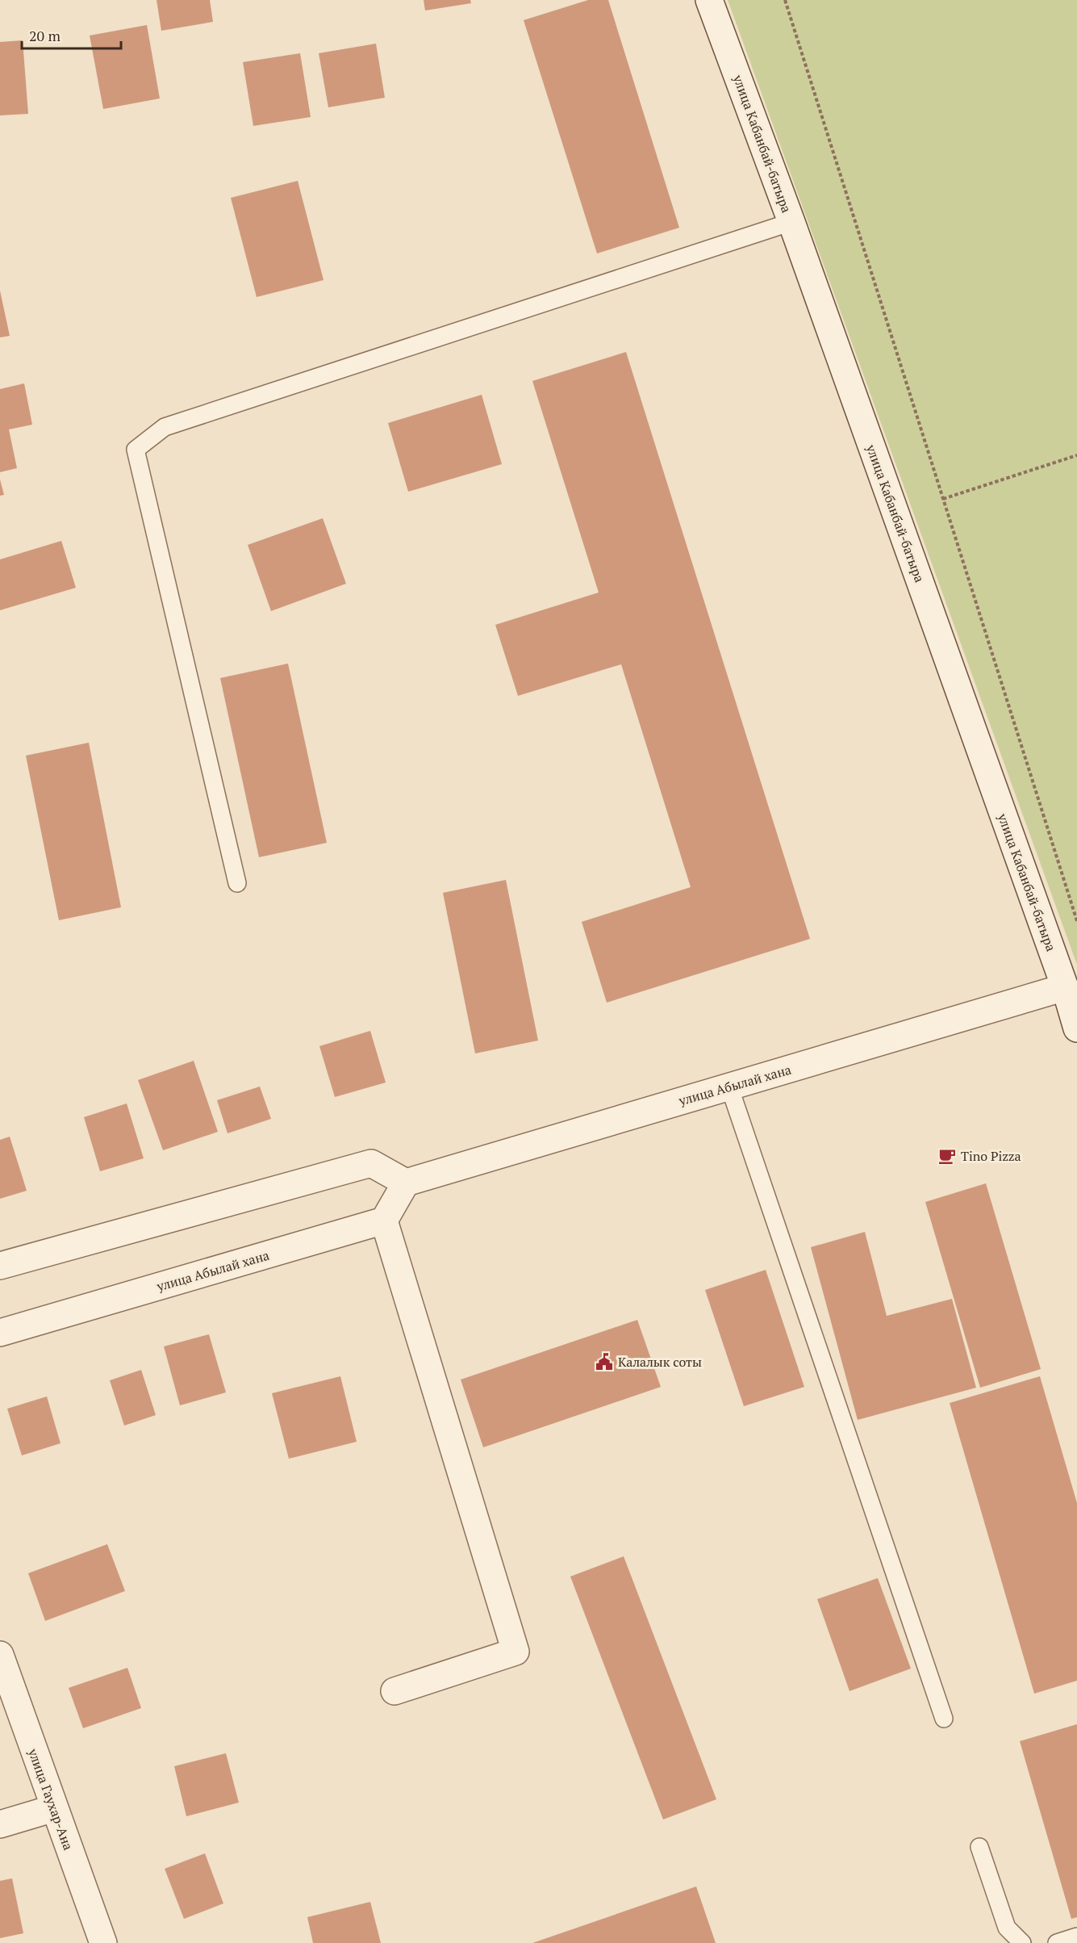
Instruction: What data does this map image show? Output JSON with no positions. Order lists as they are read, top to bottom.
{
  "streets": {
    "street": ["улица Кабанбай-батыра", "улица Абылай хана", "улица Гаухар-Ана"]
  },
  "crossings": [
    ["улица Кабанбай-батыра", "улица Абылай хана"]
  ],
  "places": {
    "cafe": ["Tino Pizza"],
    "public building": ["Калалык соты"]
  },
  "scale_bar": "20 m"
}
